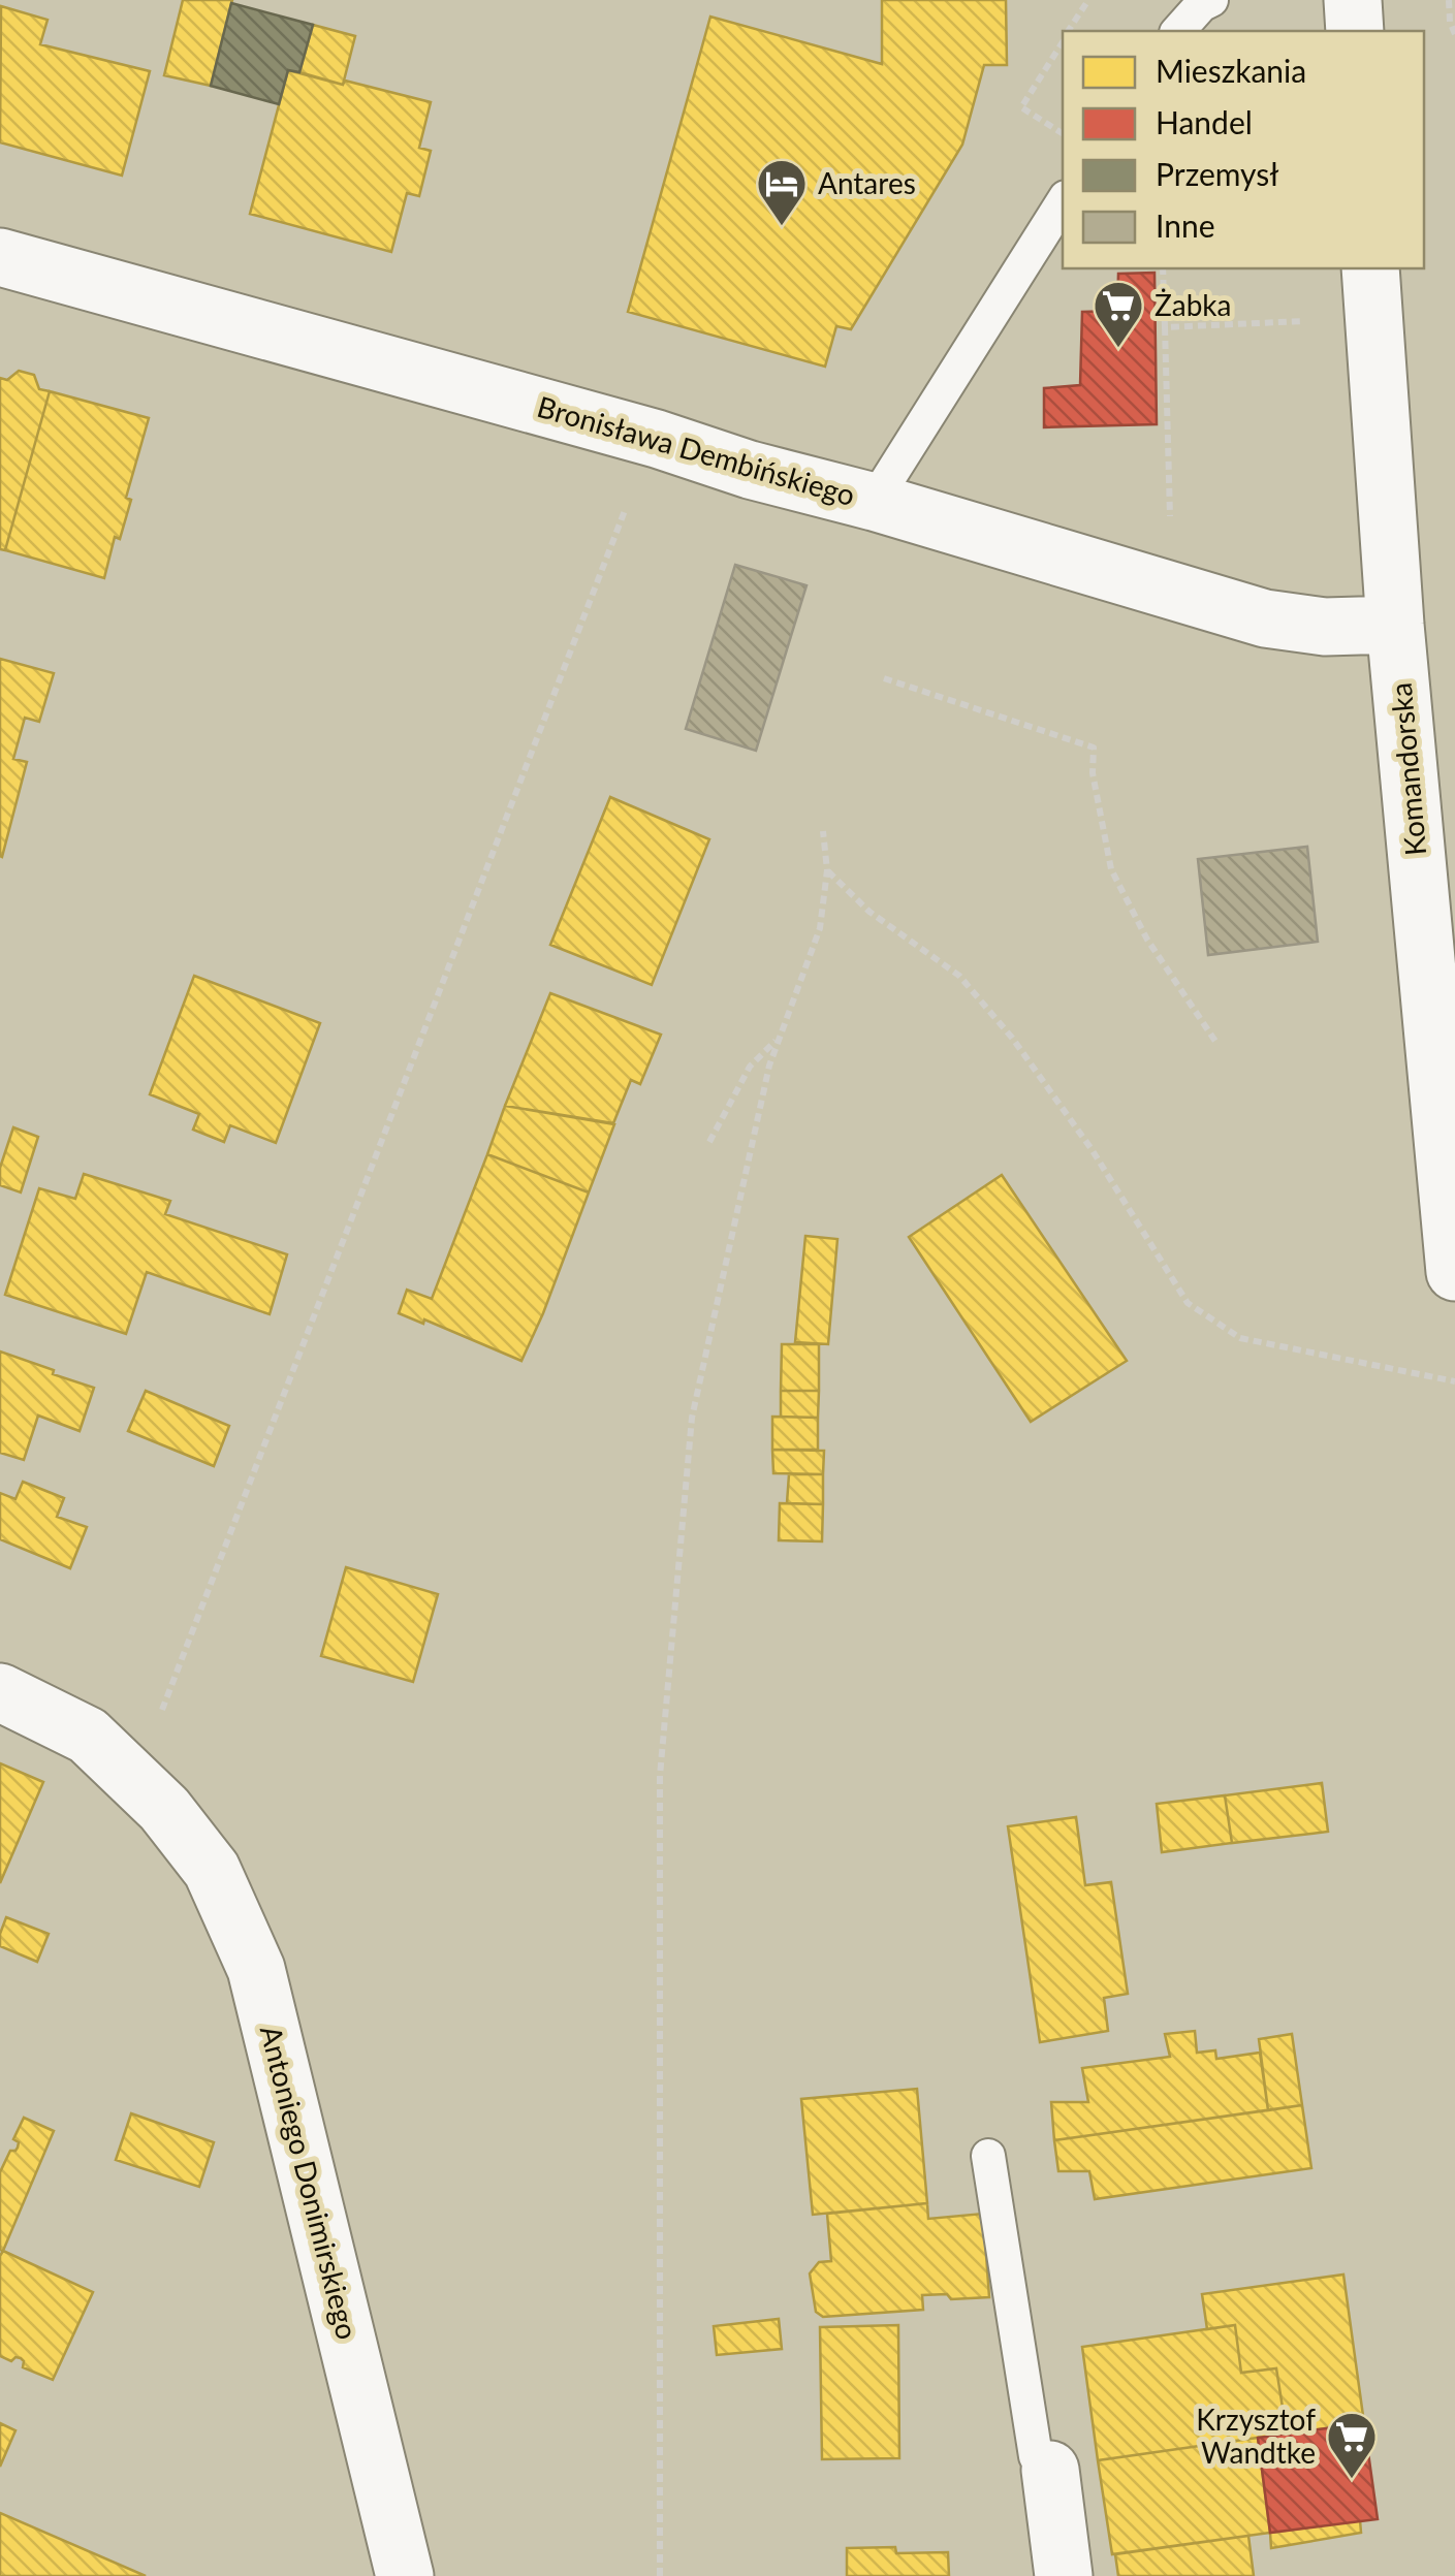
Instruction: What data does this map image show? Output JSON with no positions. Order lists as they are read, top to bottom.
{
  "streets": {
    "street": ["Bronisława Dembińskiego", "Komandorska", "Antoniego Donimirskiego"]
  },
  "crossings": [
    ["Bronisława Dembińskiego", "Komandorska"]
  ],
  "places": {
    "hotel": ["Antares"],
    "supermarket": ["Żabka", "Krzysztof Wandtke"]
  },
  "legend": [
    "Mieszkania",
    "Handel",
    "Przemysł",
    "Inne"
  ]
}
